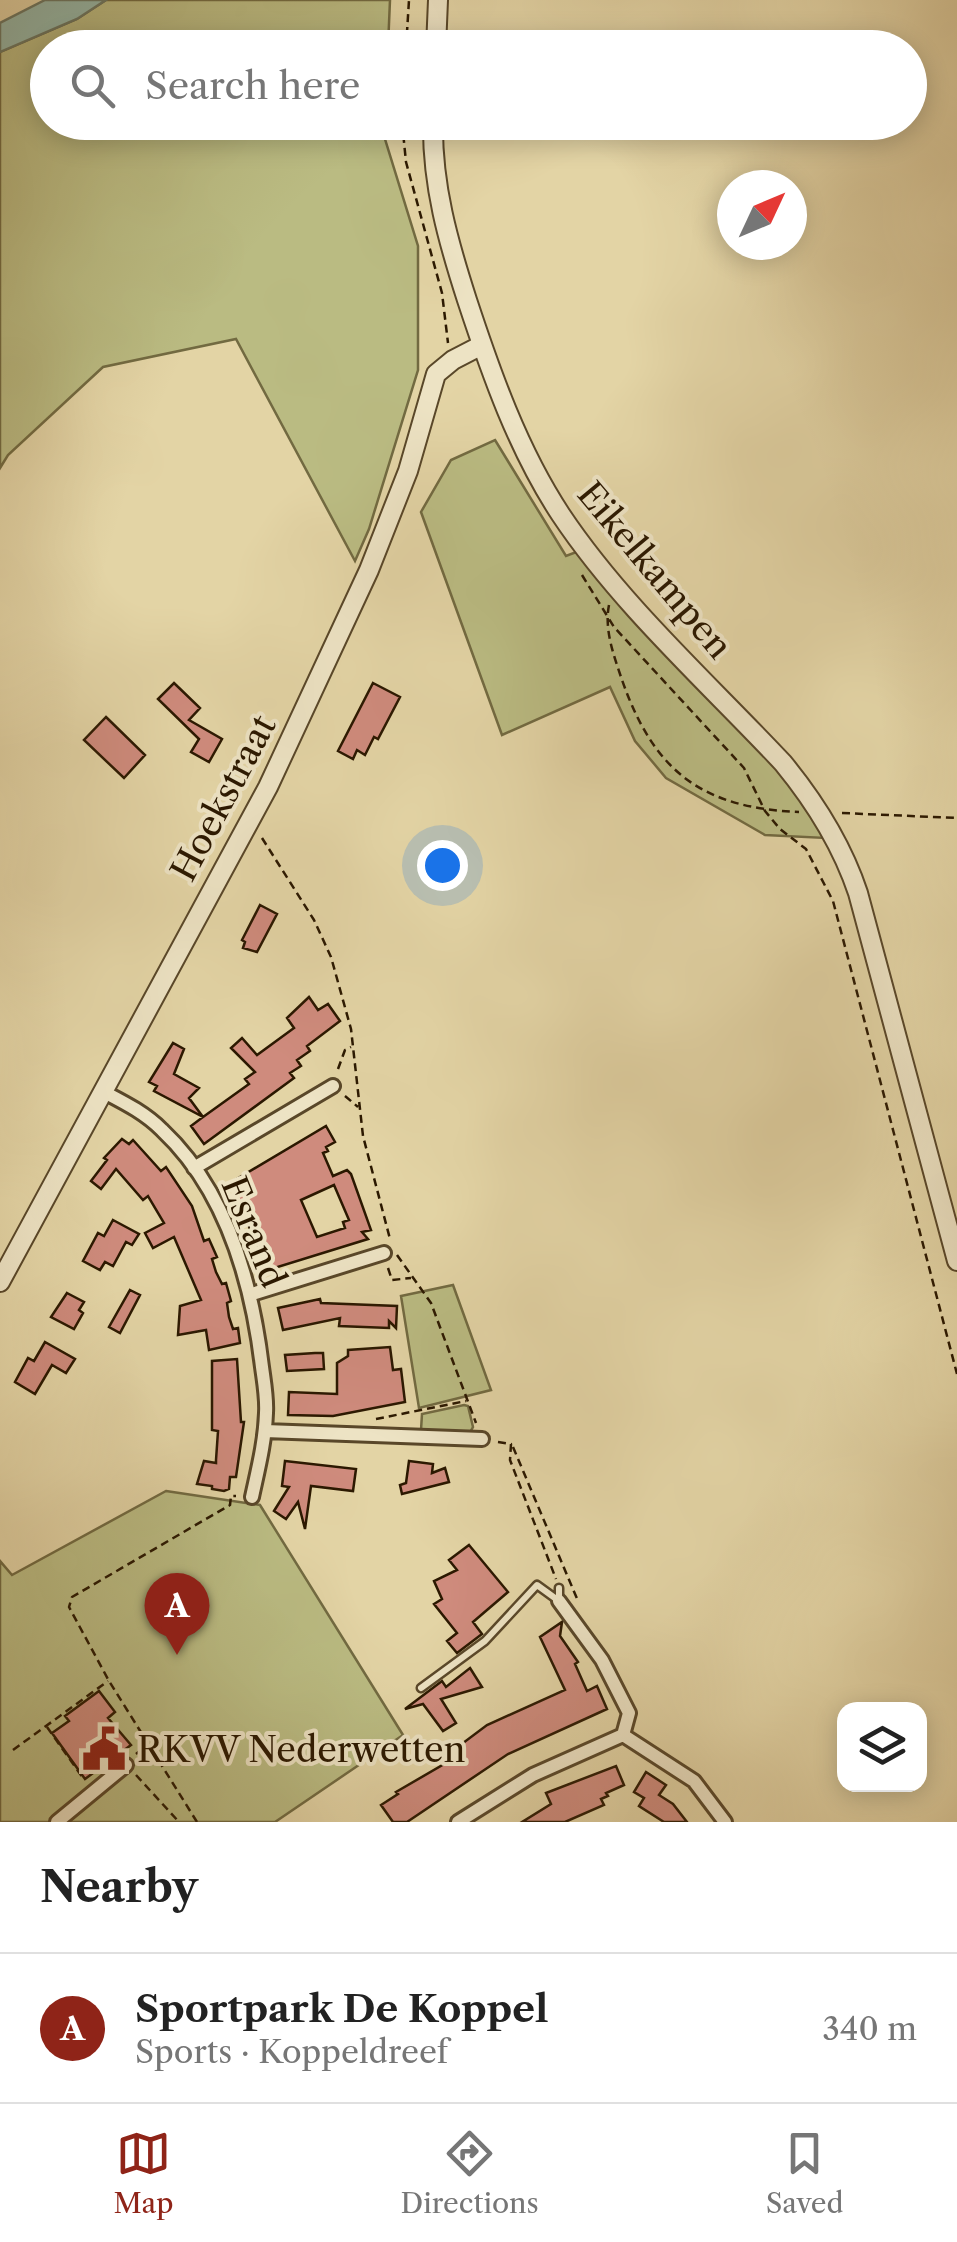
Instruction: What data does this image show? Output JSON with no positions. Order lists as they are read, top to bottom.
{
  "streets": {
    "street": ["Eikelkampen", "Hoekstraat", "Esrand"]
  },
  "crossings": [
    ["Hoekstraat", "Esrand"]
  ],
  "places": {
    "public building": ["RKVV Nederwetten"]
  },
  "north": "top right",
  "page": {
    "search": "Search here",
    "pins": "A",
    "heading": "Nearby",
    "list": [
      {
        "mark": "A",
        "name": "Sportpark De Koppel",
        "note": "Sports · Koppeldreef",
        "value": "340 m"
      }
    ],
    "nav": ["Map", "Directions", "Saved"]
  }
}
